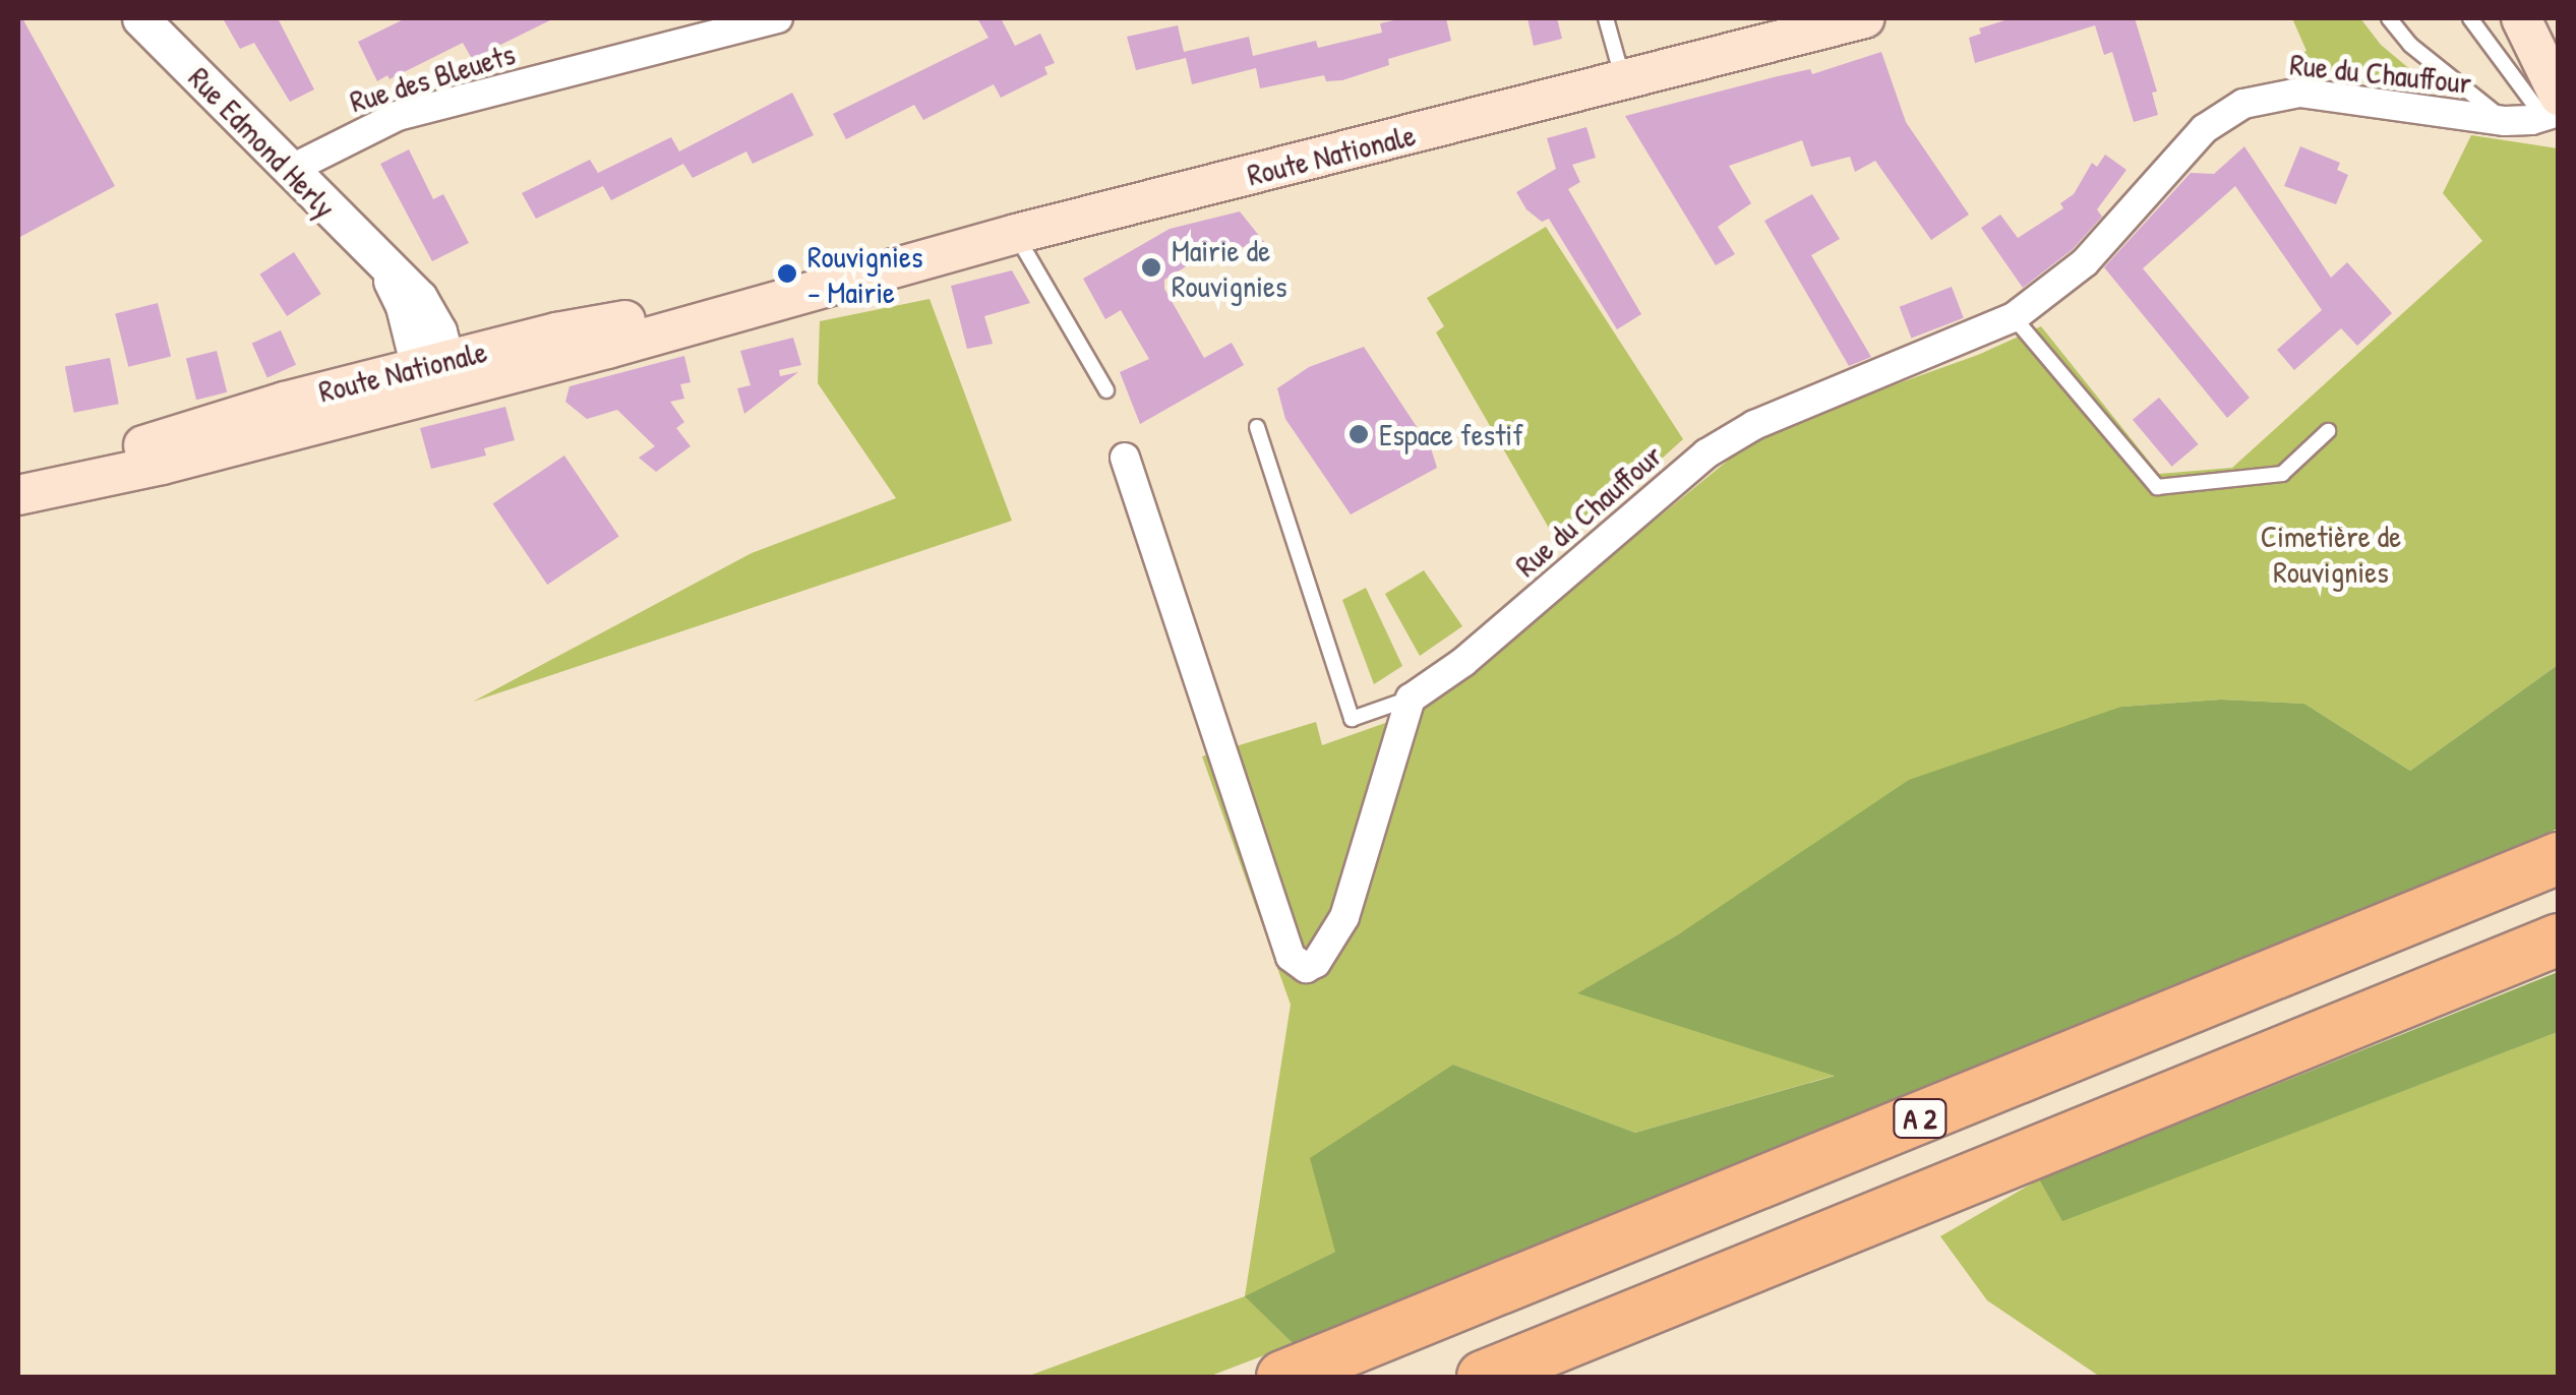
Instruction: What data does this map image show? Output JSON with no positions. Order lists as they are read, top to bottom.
{
  "streets": {
    "highway": ["A 2"],
    "main road": ["Route Nationale"],
    "street": ["Rue du Chauffour", "Rue des Bleuets", "Rue Edmond Herly"]
  },
  "crossings": [
    ["Rue des Bleuets", "Rue Edmond Herly"],
    ["Rue Edmond Herly", "Route Nationale"]
  ],
  "parks": ["Cimetière de Rouvignies"],
  "places": ["Mairie de Rouvignies", "Rouvignies – Mairie", "Espace festif"]
}
